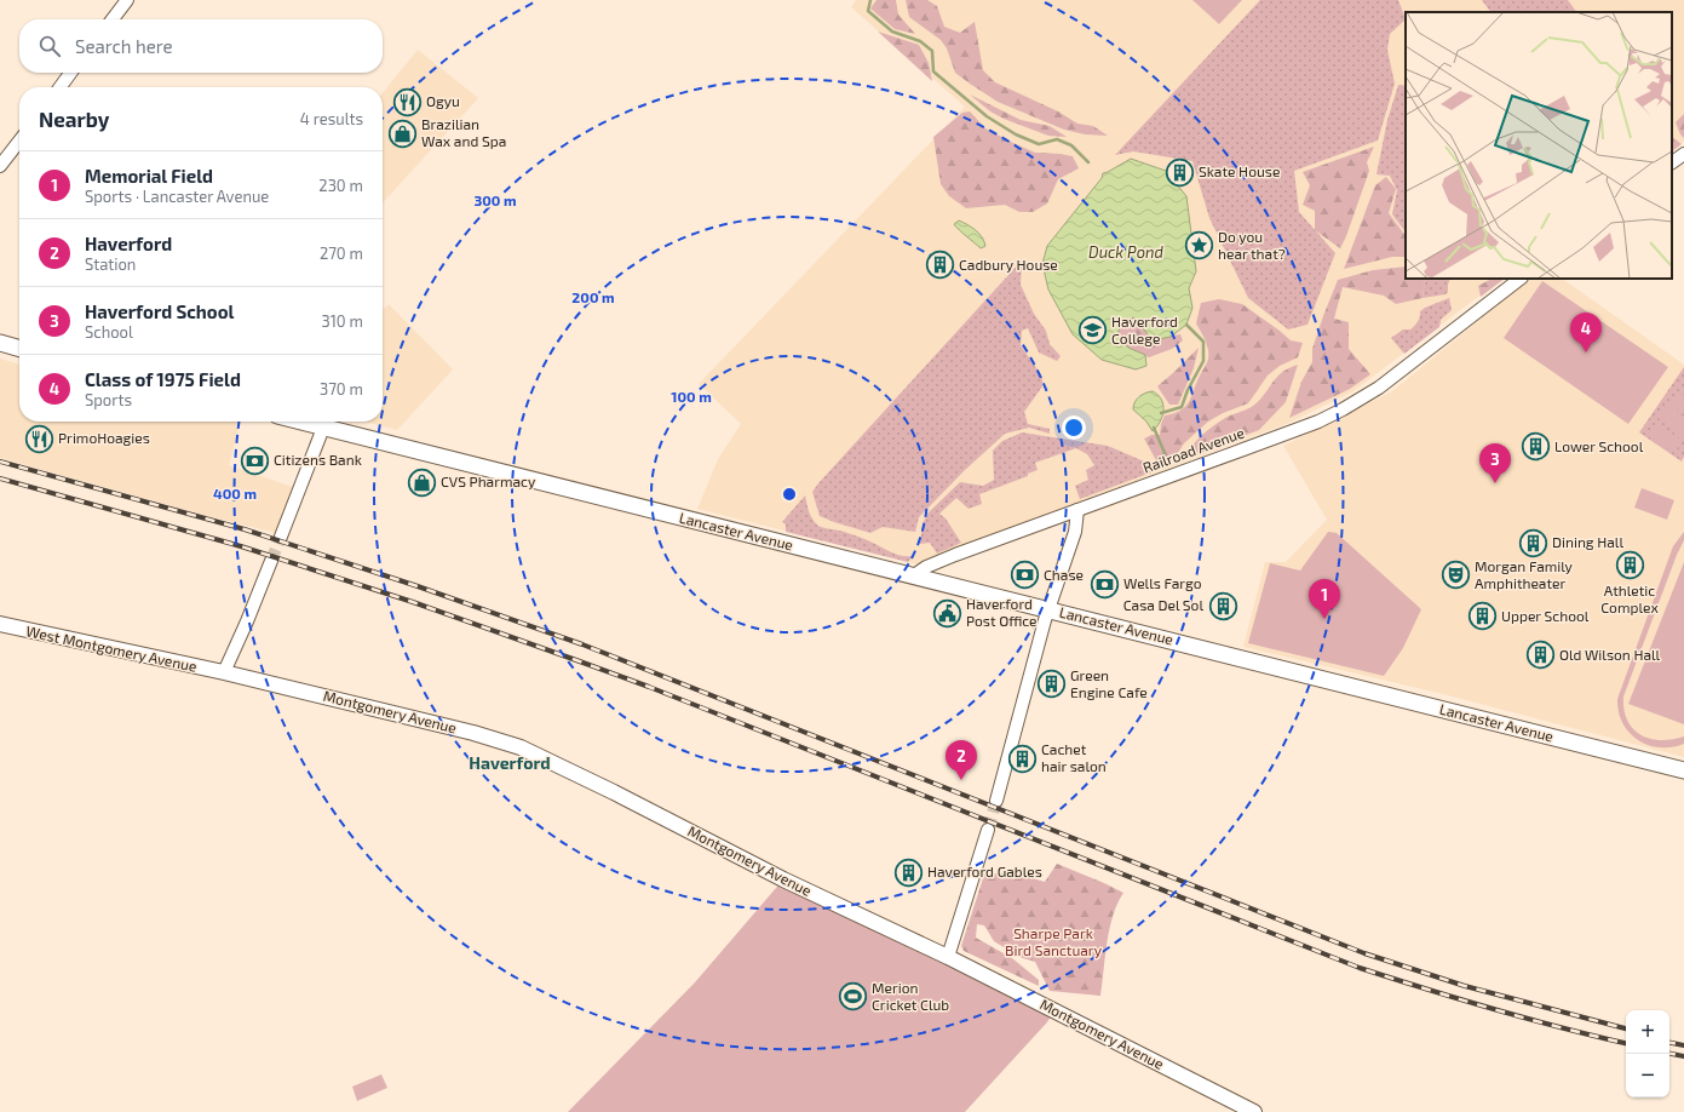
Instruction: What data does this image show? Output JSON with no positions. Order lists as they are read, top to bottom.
{
  "streets": {
    "highway": ["Lancaster Avenue"],
    "main road": ["West Montgomery Avenue", "Montgomery Avenue"],
    "street": ["Railroad Avenue"]
  },
  "crossings": [
    ["Railroad Avenue", "Lancaster Avenue"],
    ["West Montgomery Avenue", "Montgomery Avenue"]
  ],
  "districts": ["Haverford"],
  "water": ["Duck Pond"],
  "parks": ["Sharpe Park Bird Sanctuary"],
  "places": {
    "restaurant": ["Ogyu", "PrimoHoagies"],
    "shop": ["Brazilian Wax and Spa", "CVS Pharmacy"],
    "building": [
      "Skate House",
      "Cadbury House",
      "Lower School",
      "Dining Hall",
      "Athletic Complex",
      "Casa Del Sol",
      "Upper School",
      "Old Wilson Hall",
      "Green Engine Cafe",
      "Cachet hair salon",
      "Haverford Gables"
    ],
    "place": ["Do you hear that?"],
    "school or university": ["Haverford College"],
    "bank": ["Citizens Bank", "Chase", "Wells Fargo"],
    "theatre": ["Morgan Family Amphitheater"],
    "public building": ["Haverford Post Office"],
    "sports": ["Merion Cricket Club"]
  },
  "page": {
    "search": "Search here",
    "heading": ["Nearby", "4 results"],
    "list": [
      {
        "mark": "1",
        "name": "Memorial Field",
        "note": "Sports · Lancaster Avenue",
        "value": "230 m"
      },
      {
        "mark": "2",
        "name": "Haverford",
        "note": "Station",
        "value": "270 m"
      },
      {
        "mark": "3",
        "name": "Haverford School",
        "note": "School",
        "value": "310 m"
      },
      {
        "mark": "4",
        "name": "Class of 1975 Field",
        "note": "Sports",
        "value": "370 m"
      }
    ],
    "pins": [
      "4",
      "3",
      "1",
      "2"
    ],
    "map_buttons": ["+", "−"]
  },
  "rings": [
    "300 m",
    "200 m",
    "100 m",
    "400 m"
  ]
}
